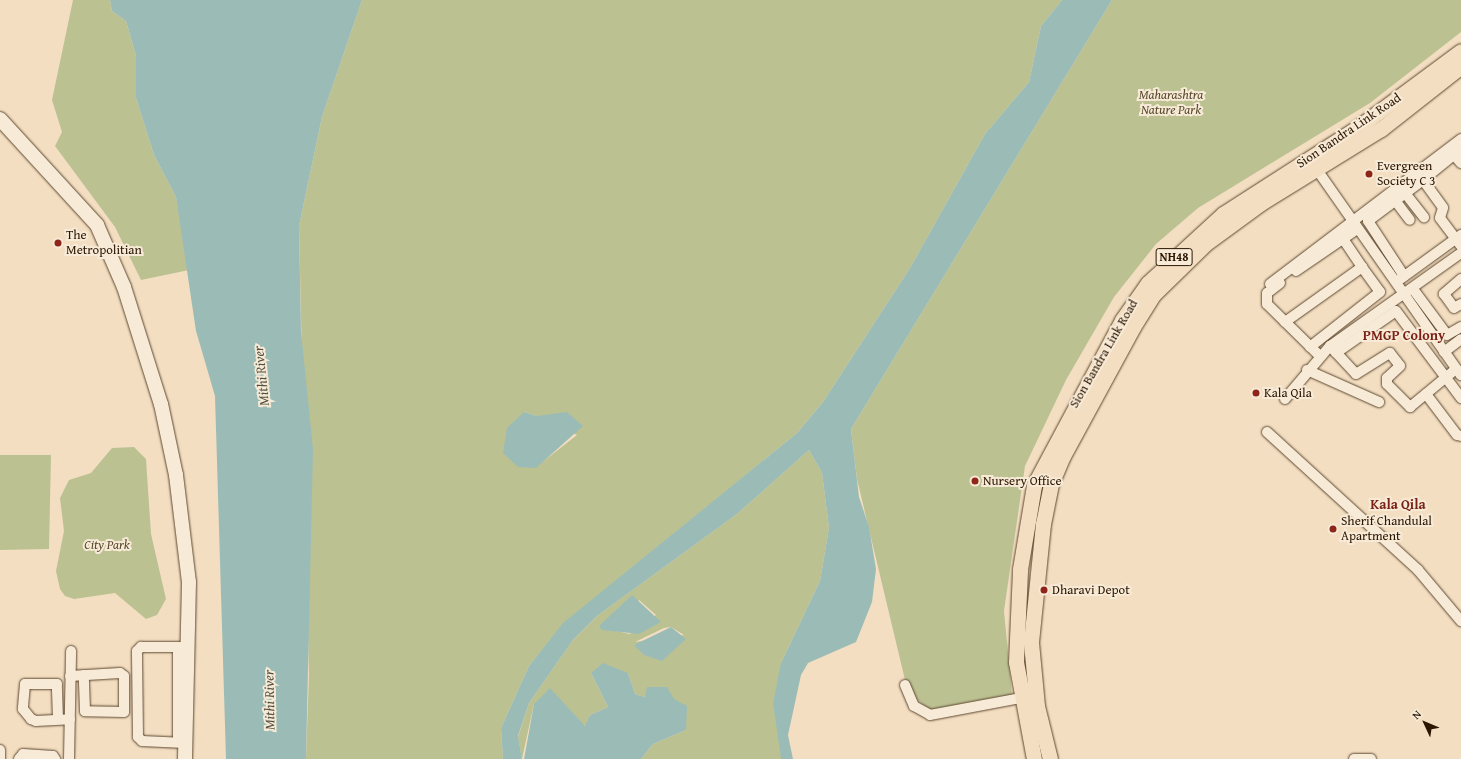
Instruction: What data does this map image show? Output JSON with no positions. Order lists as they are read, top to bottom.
{
  "streets": {
    "main road": ["Sion Bandra Link Road", "NH48"]
  },
  "districts": ["PMGP Colony", "Kala Qila"],
  "water": ["Mithi River"],
  "parks": ["Maharashtra Nature Park", "City Park"],
  "places": [
    "Evergreen Society C 3",
    "The Metropolitian",
    "Kala Qila",
    "Nursery Office",
    "Sherif Chandulal Apartment",
    "Dharavi Depot"
  ],
  "north": "top left"
}
